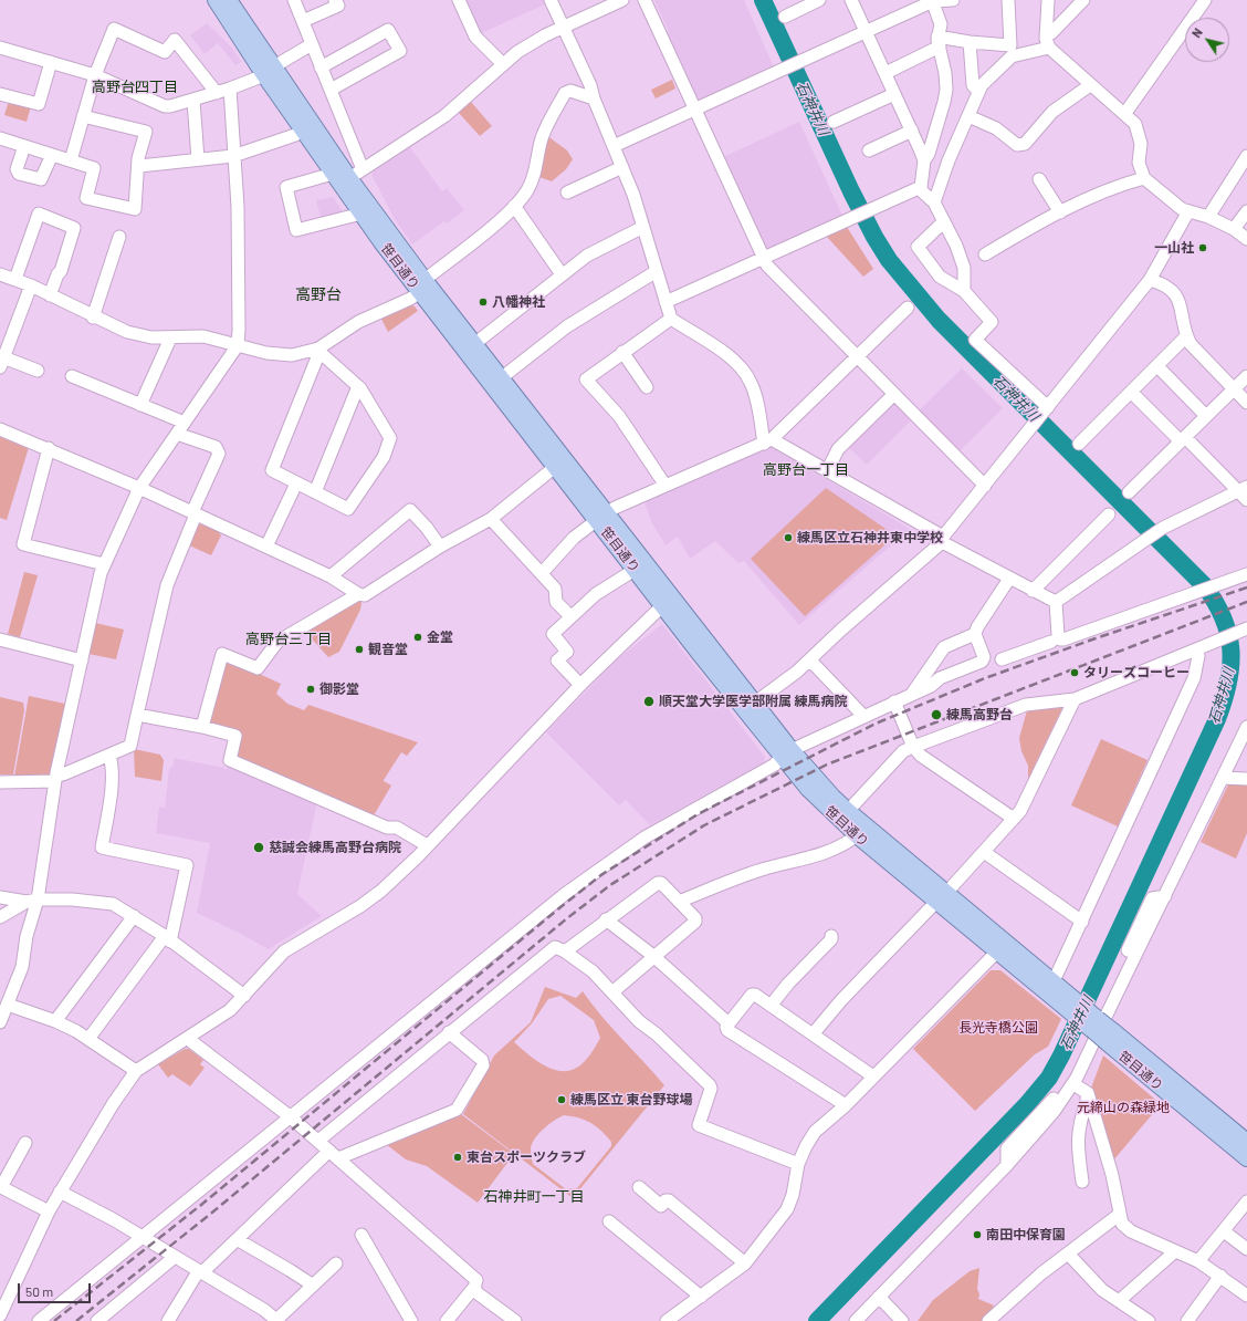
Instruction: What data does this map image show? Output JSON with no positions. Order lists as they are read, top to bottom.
{
  "streets": {
    "main road": ["笹目通り"]
  },
  "districts": [
    "高野台四丁目",
    "高野台",
    "高野台一丁目",
    "高野台三丁目",
    "石神井町一丁目"
  ],
  "water": ["石神井川"],
  "parks": ["長光寺橋公園", "元締山の森緑地"],
  "places": [
    "一山社",
    "八幡神社",
    "練馬区立石神井東中学校",
    "金堂",
    "観音堂",
    "タリーズコーヒー",
    "御影堂",
    "順天堂大学医学部附属 練馬病院",
    "練馬高野台",
    "慈誠会練馬高野台病院",
    "練馬区立 東台野球場",
    "東台スポーツクラブ",
    "南田中保育園"
  ],
  "scale_bar": "50 m",
  "north": "top left"
}
